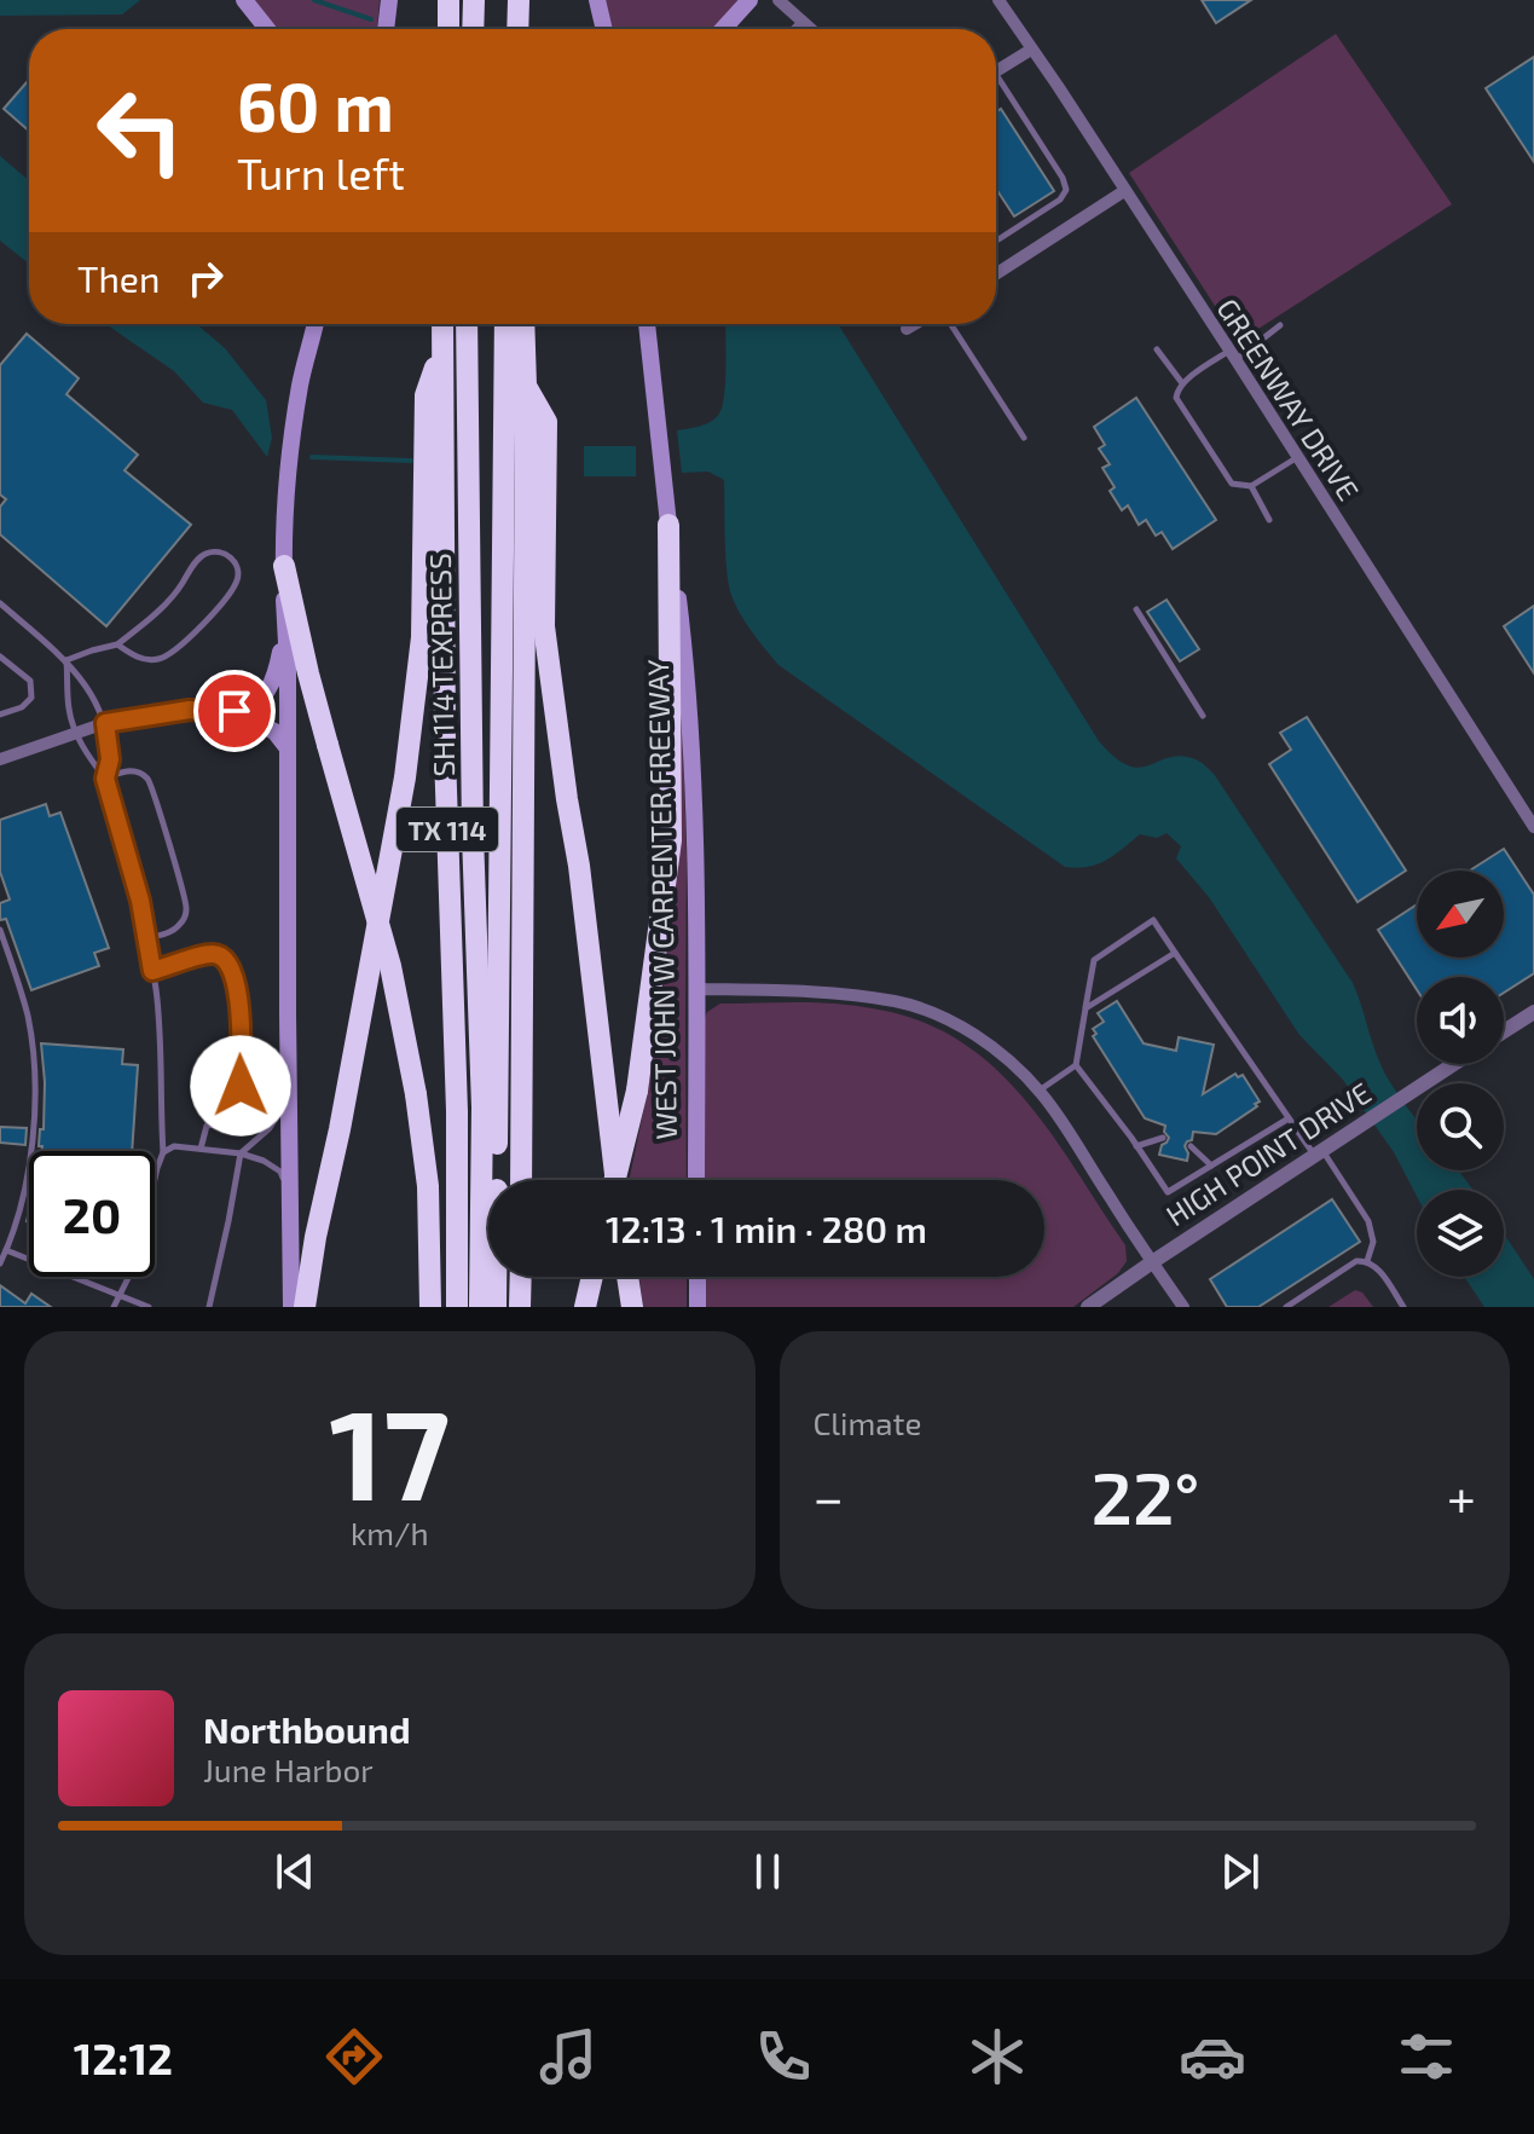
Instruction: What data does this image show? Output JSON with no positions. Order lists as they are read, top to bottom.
{
  "streets": {
    "highway": ["SH 114 TEXPRESS", "TX 114"],
    "main road": ["WEST JOHN W CARPENTER FREEWAY"],
    "street": ["GREENWAY DRIVE", "HIGH POINT DRIVE"]
  },
  "north": "bottom left",
  "page": {
    "turn": ["60 m", "Turn left"],
    "then": "Then",
    "limit": "20",
    "trip": "12:13 · 1 min · 280 m",
    "tile": [
      ["17", "km/h"],
      "Climate"
    ],
    "heat": ["−", "22°", "+"],
    "song": ["Northbound", "June Harbor"],
    "tabs": "12:12"
  }
}
